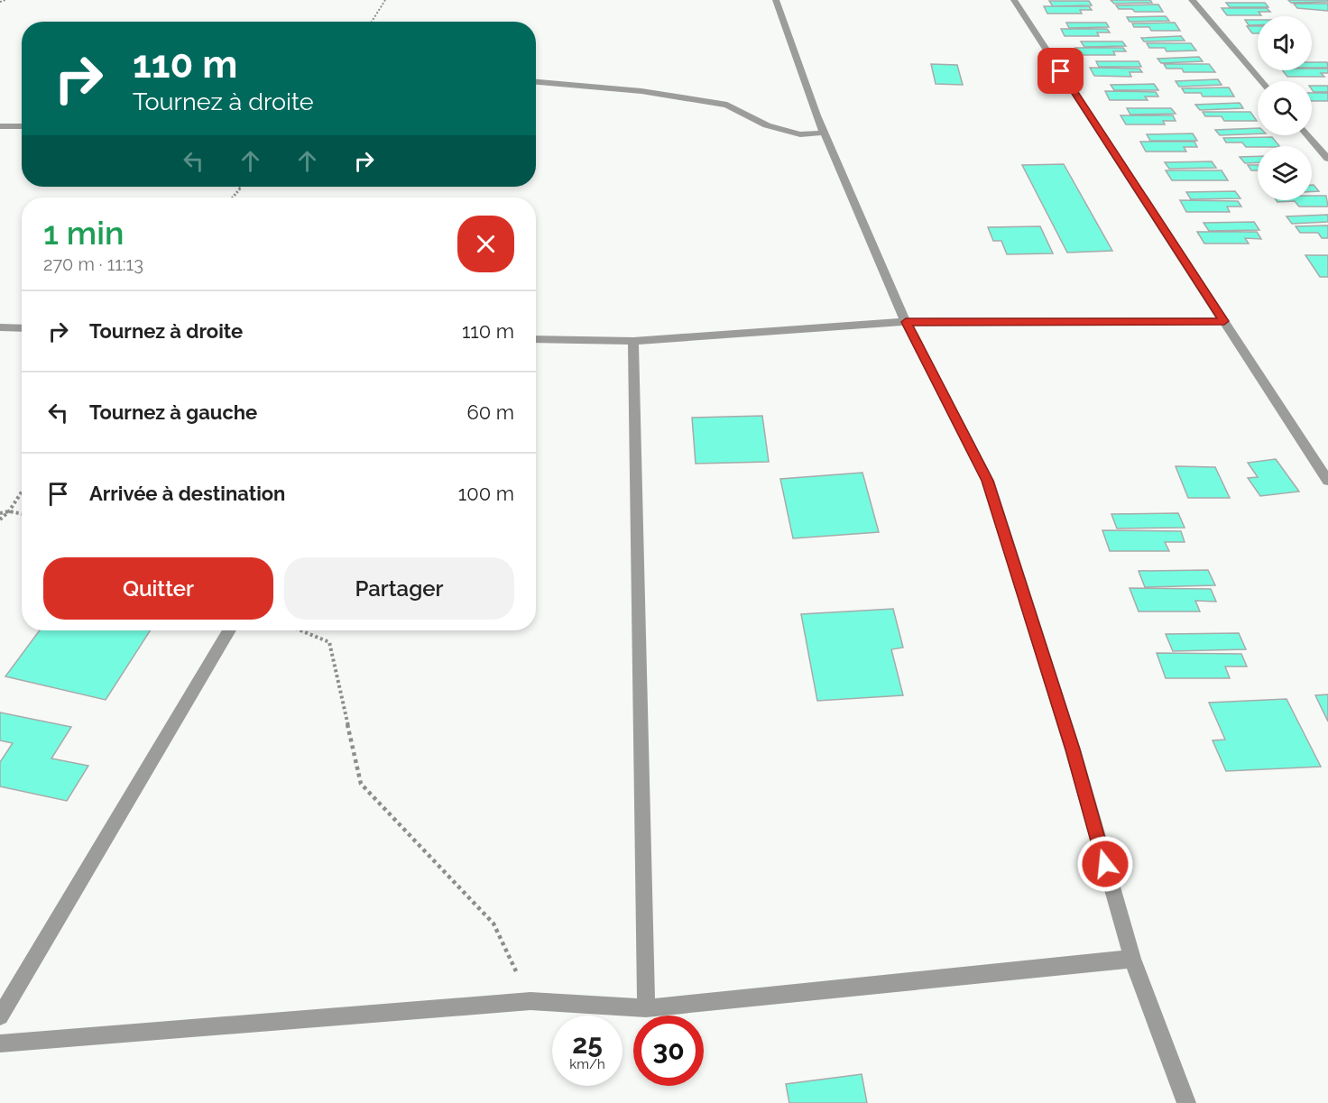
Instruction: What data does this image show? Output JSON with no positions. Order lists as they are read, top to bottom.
{
  "page": {
    "turn": ["110 m", "Tournez à droite"],
    "heading": ["1 min", "270 m · 11:13"],
    "list": [
      {
        "name": "Tournez à droite",
        "value": "110 m"
      },
      {
        "name": "Tournez à gauche",
        "value": "60 m"
      },
      {
        "name": "Arrivée à destination",
        "value": "100 m"
      }
    ],
    "buttons": ["Quitter", "Partager"],
    "speed": "25 km/h",
    "limit": "30"
  }
}
